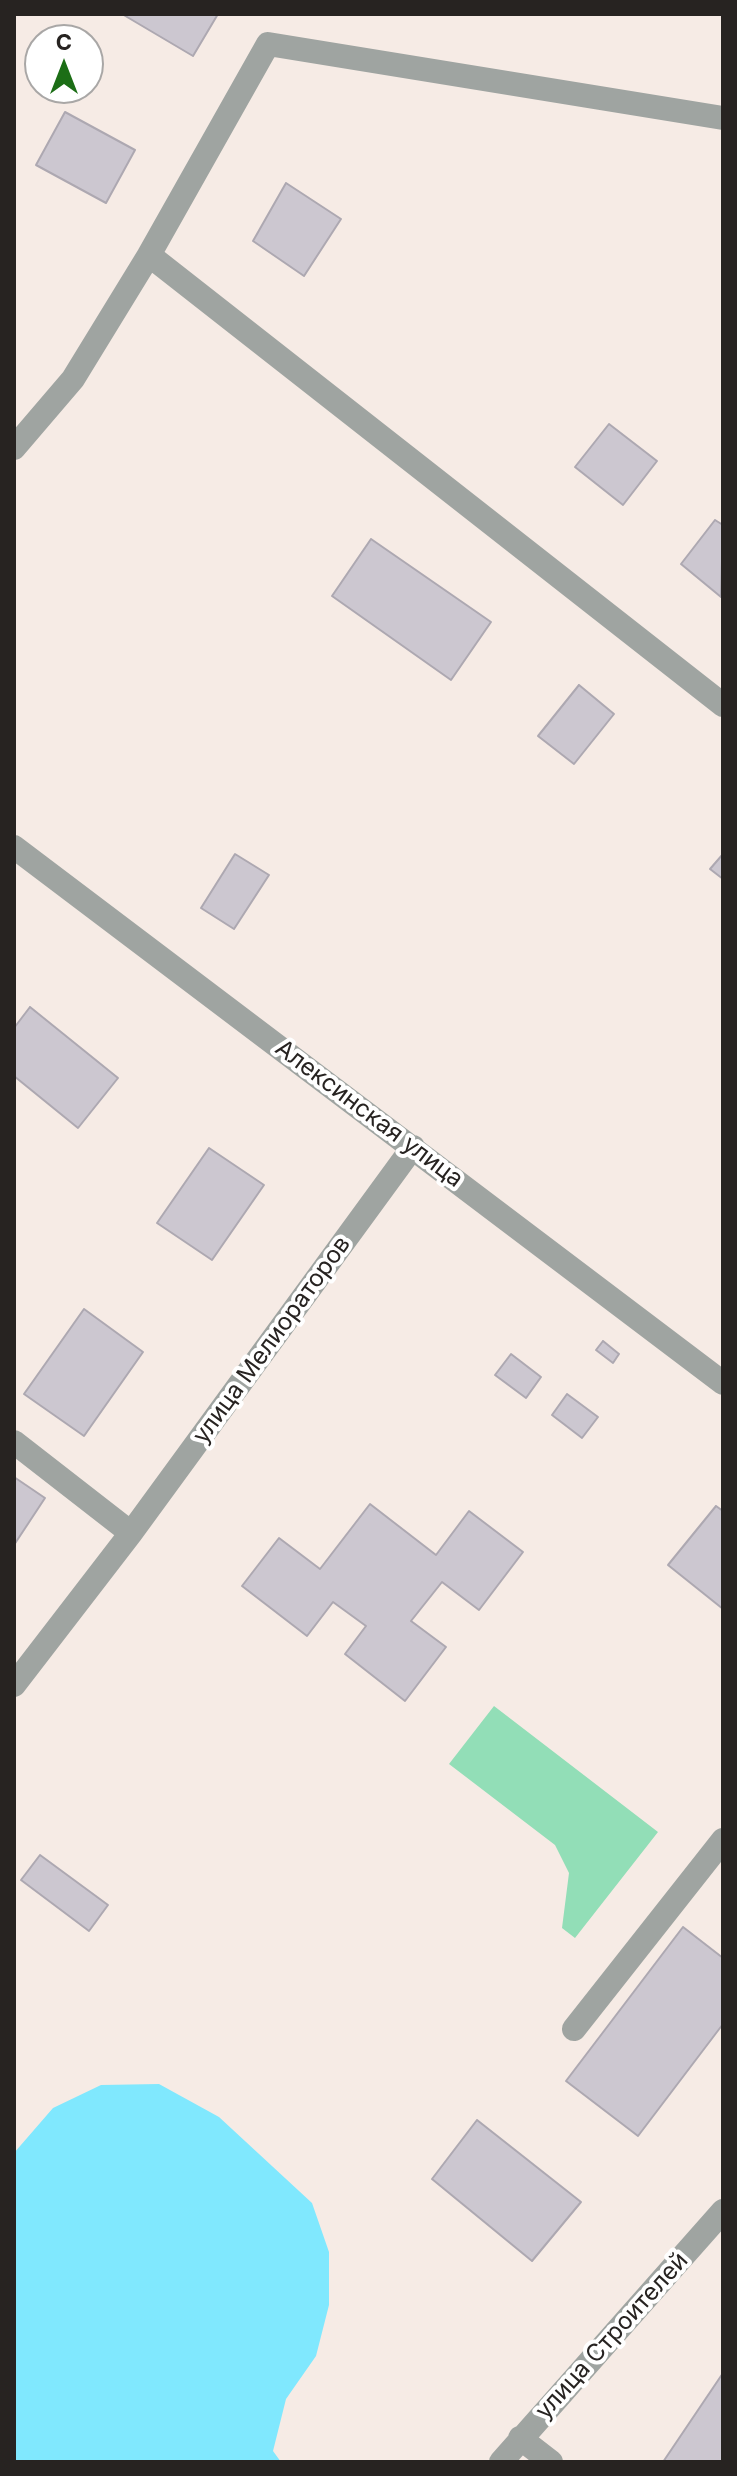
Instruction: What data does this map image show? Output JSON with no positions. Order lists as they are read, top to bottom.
{
  "streets": {
    "street": ["Алексинская улица", "улица Мелиораторов", "улица Строителей"]
  },
  "crossings": [
    ["Алексинская улица", "улица Мелиораторов"]
  ],
  "north": "top"
}
